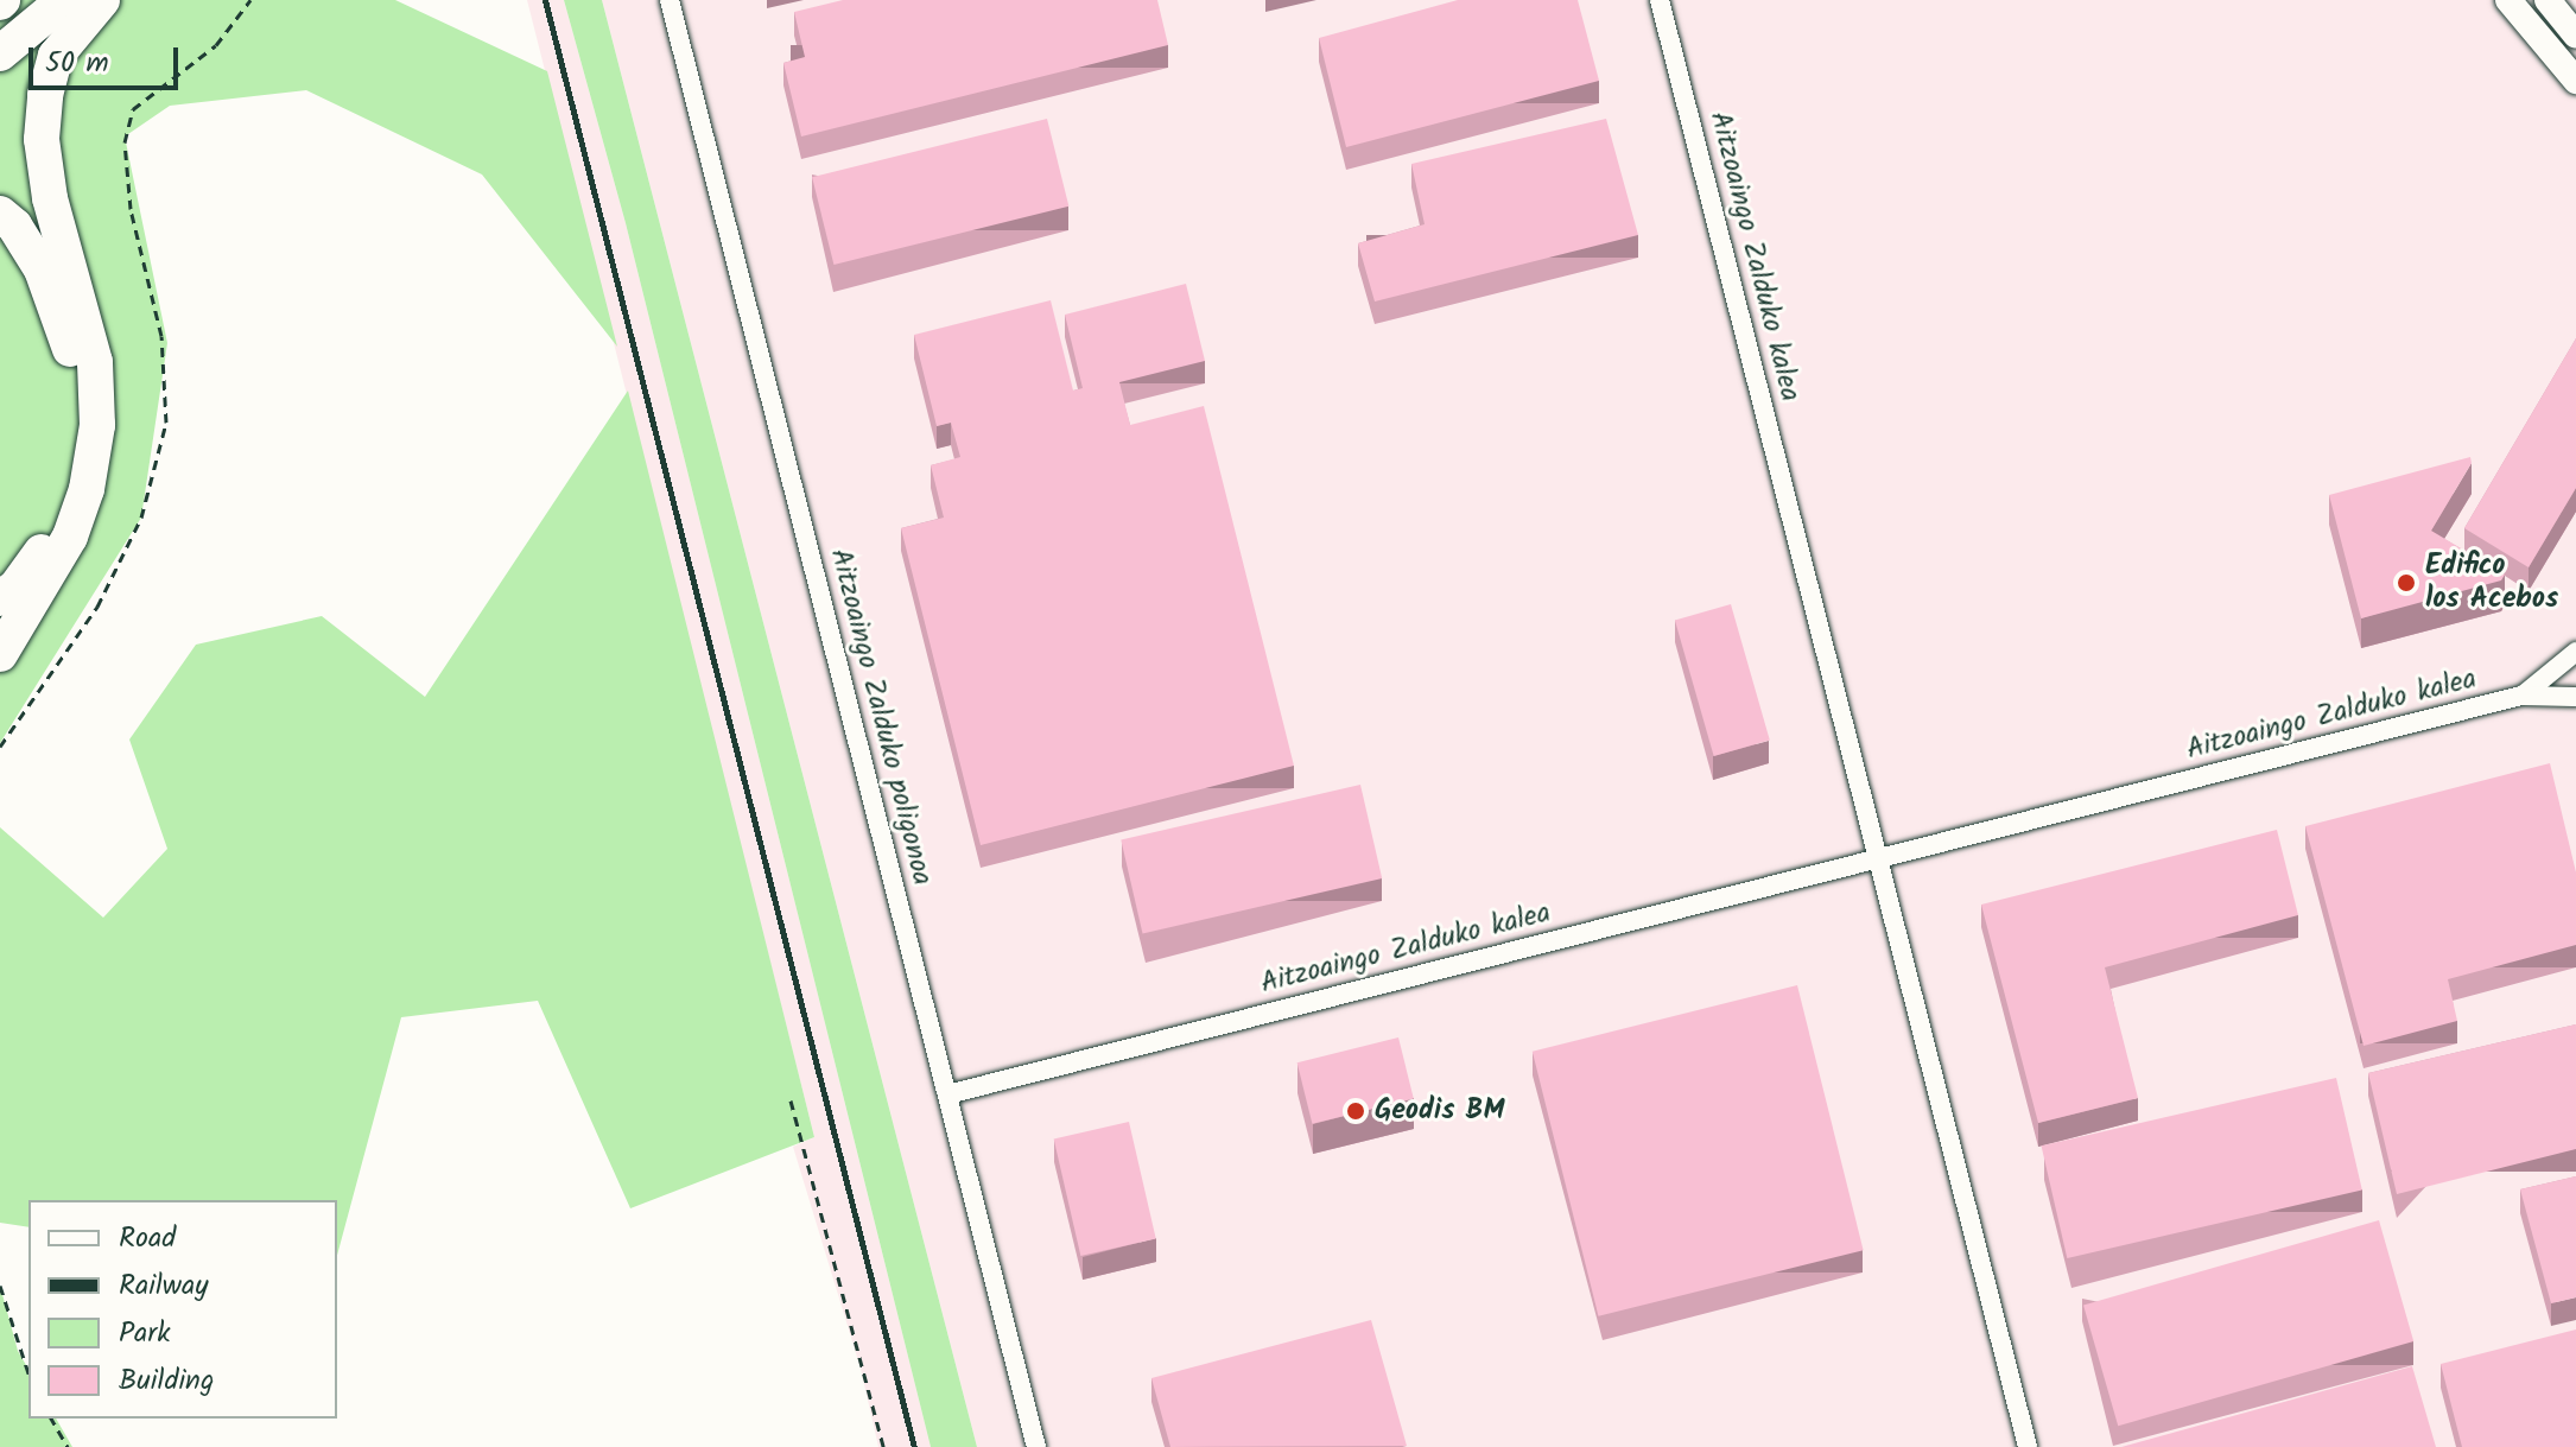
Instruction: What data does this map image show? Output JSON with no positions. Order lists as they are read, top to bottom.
{
  "streets": {
    "street": ["Aitzoaingo Zalduko kalea", "Aitzoaingo Zalduko poligonoa"]
  },
  "crossings": [
    ["Aitzoaingo Zalduko kalea", "Aitzoaingo Zalduko poligonoa"]
  ],
  "places": ["Edifico los Acebos", "Geodis BM"],
  "legend": [
    "Road",
    "Railway",
    "Park",
    "Building"
  ],
  "scale_bar": "50 m"
}
